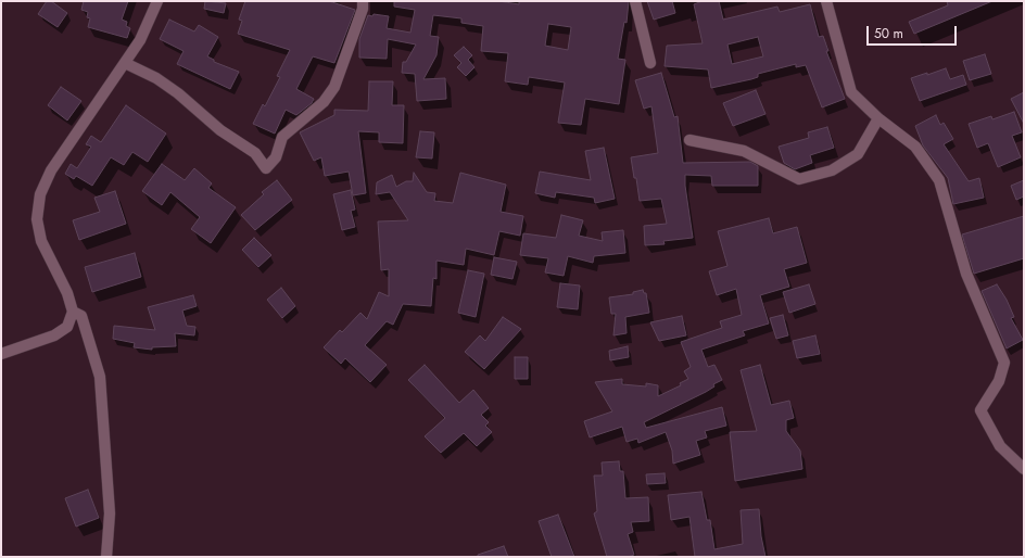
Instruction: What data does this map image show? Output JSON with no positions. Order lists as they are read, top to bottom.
{
  "scale_bar": "50 m"
}
